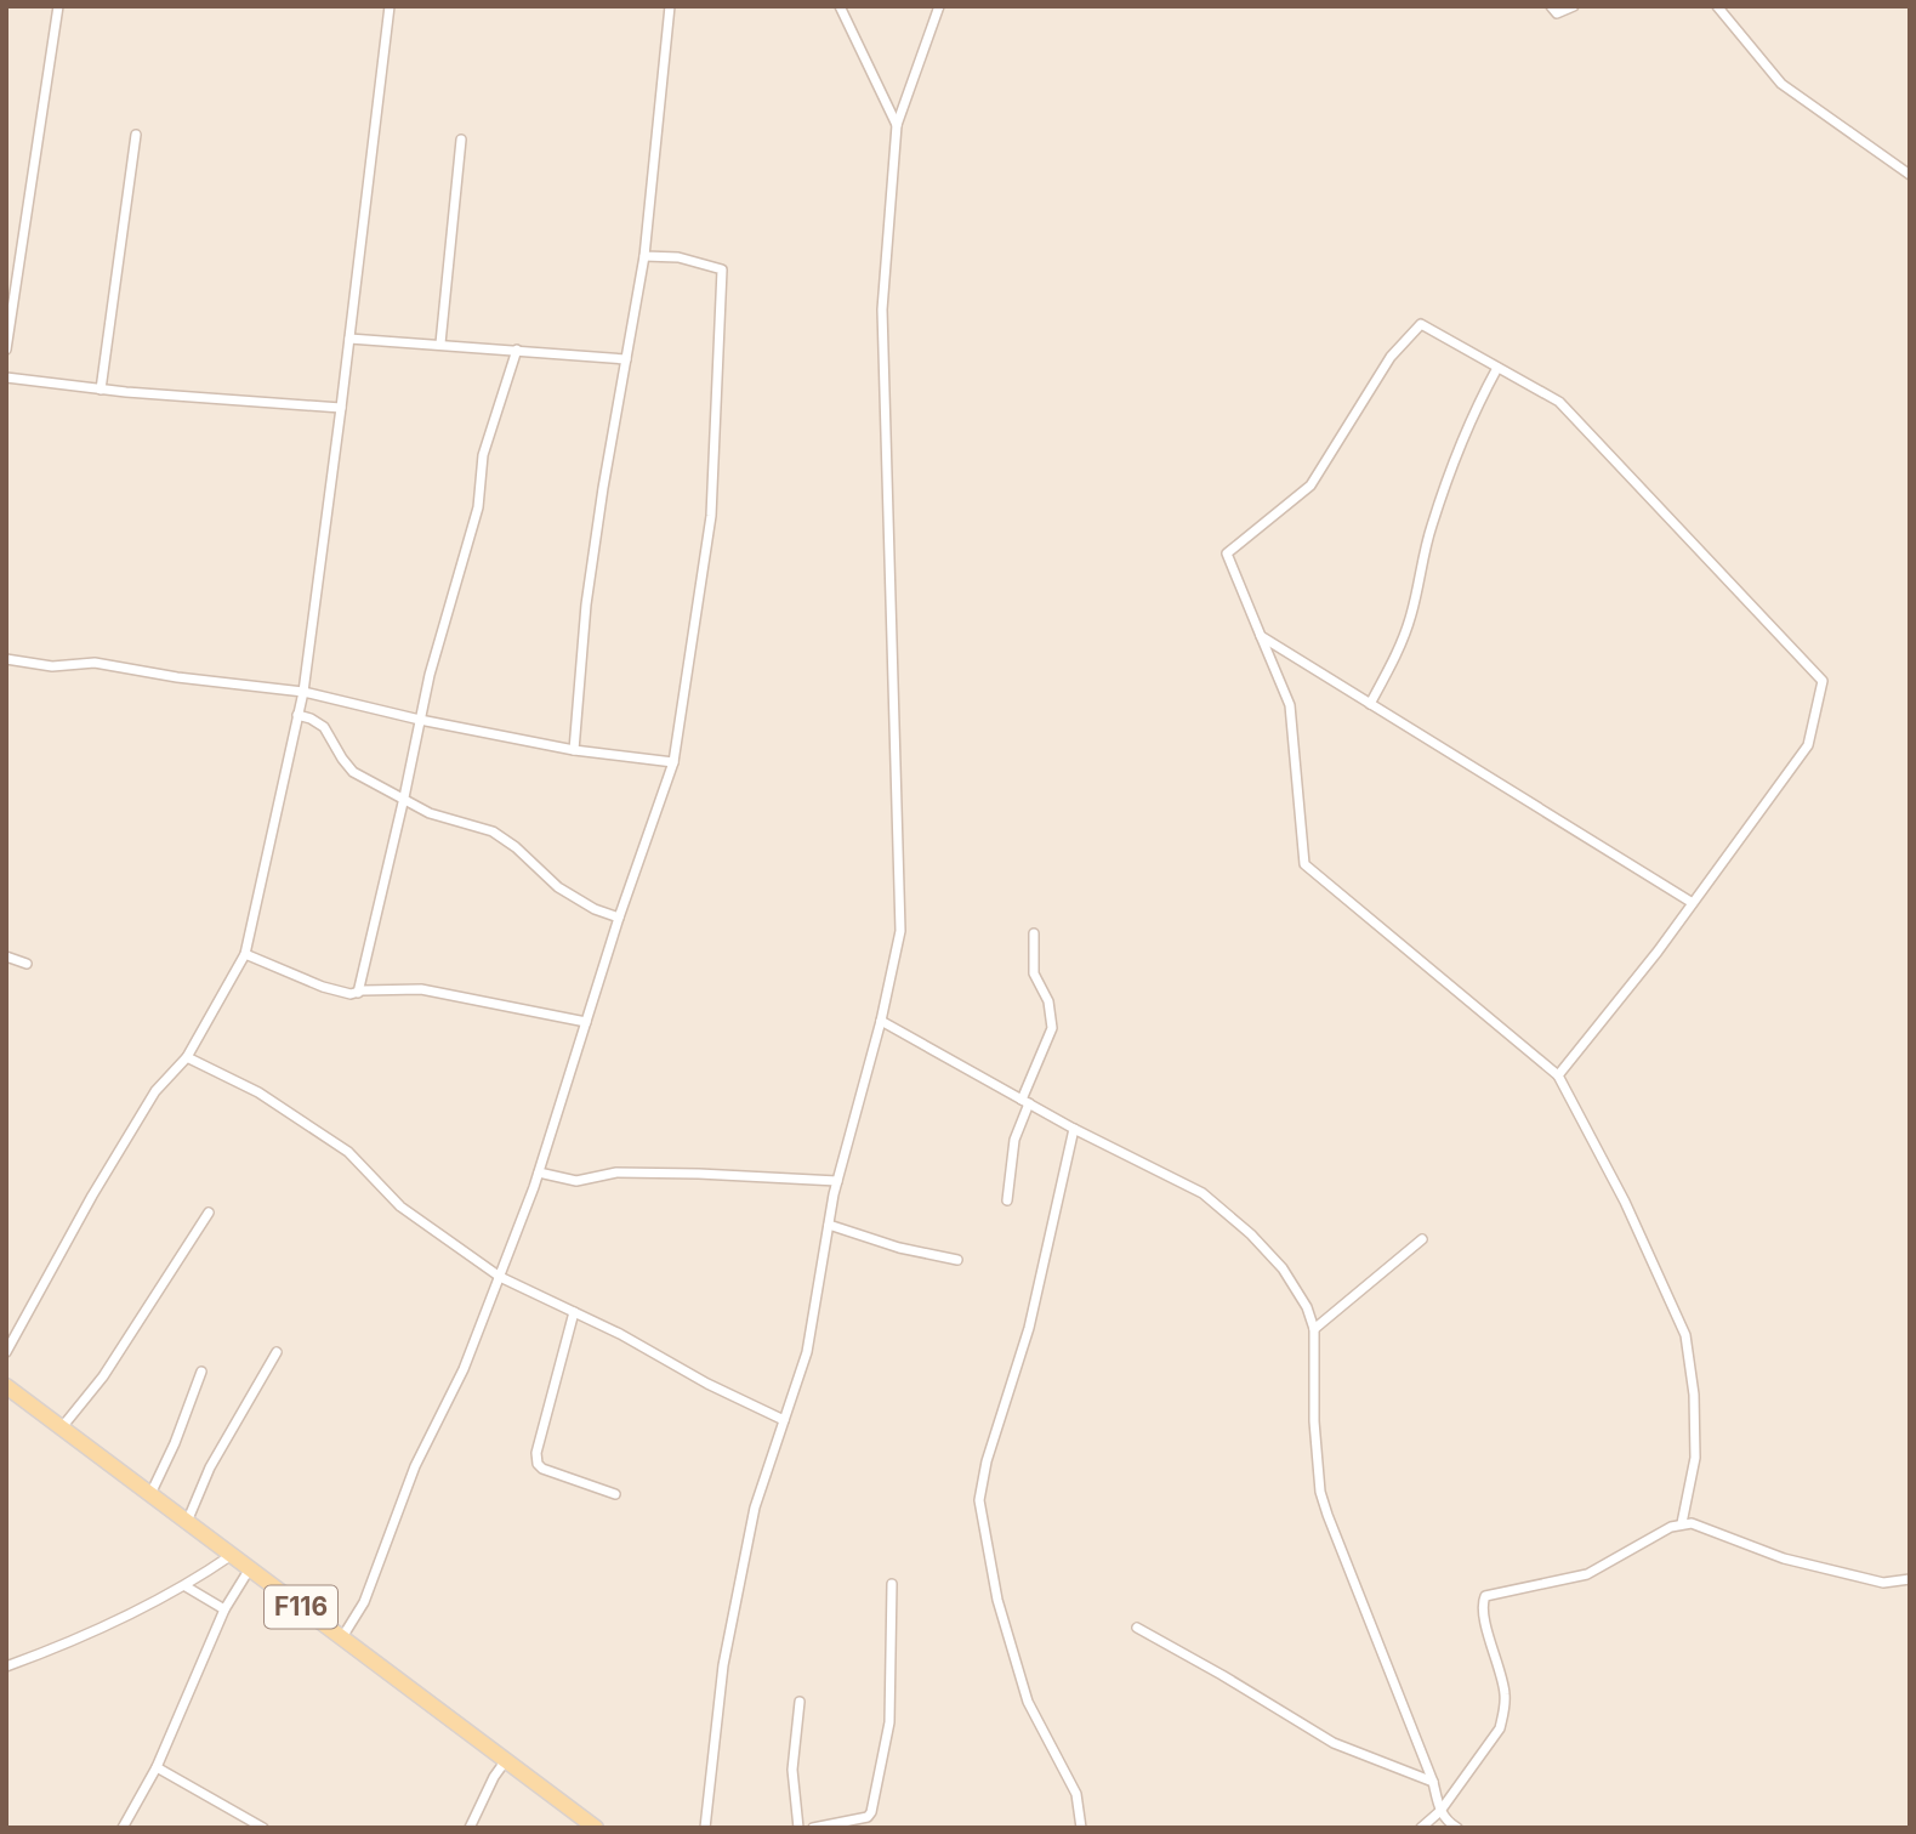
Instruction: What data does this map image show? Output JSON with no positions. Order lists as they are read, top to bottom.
{
  "streets": {
    "main road": ["F116"]
  }
}
